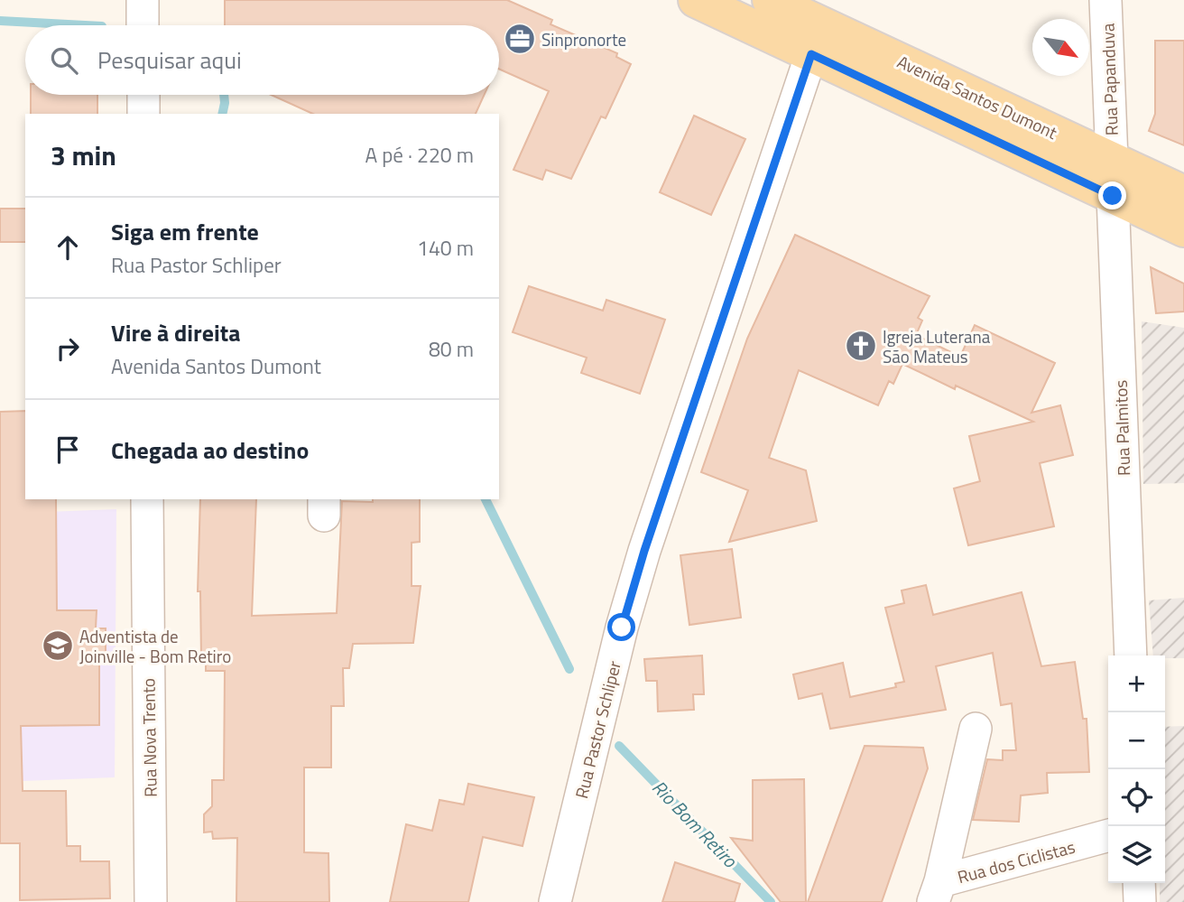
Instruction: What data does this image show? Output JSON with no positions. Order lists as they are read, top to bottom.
{
  "streets": {
    "main road": ["Avenida Santos Dumont"],
    "street": [
      "Rua Papanduva",
      "Rua Palmitos",
      "Rua Pastor Schliper",
      "Rua Nova Trento",
      "Rua dos Ciclistas"
    ]
  },
  "crossings": [
    ["Rua Papanduva", "Avenida Santos Dumont"],
    ["Avenida Santos Dumont", "Rua Palmitos"],
    ["Avenida Santos Dumont", "Rua Pastor Schliper"]
  ],
  "water": ["Rio Bom Retiro"],
  "places": {
    "office": ["Sinpronorte"],
    "church": ["Igreja Luterana São Mateus"],
    "school or university": ["Adventista de Joinville - Bom Retiro"]
  },
  "north": "bottom right",
  "page": {
    "search": "Pesquisar aqui",
    "heading": ["3 min", "A pé · 220 m"],
    "list": [
      ["Siga em frente", "Rua Pastor Schliper", "140 m"],
      ["Vire à direita", "Avenida Santos Dumont", "80 m"],
      "Chegada ao destino"
    ],
    "map_buttons": ["+", "−"]
  }
}
